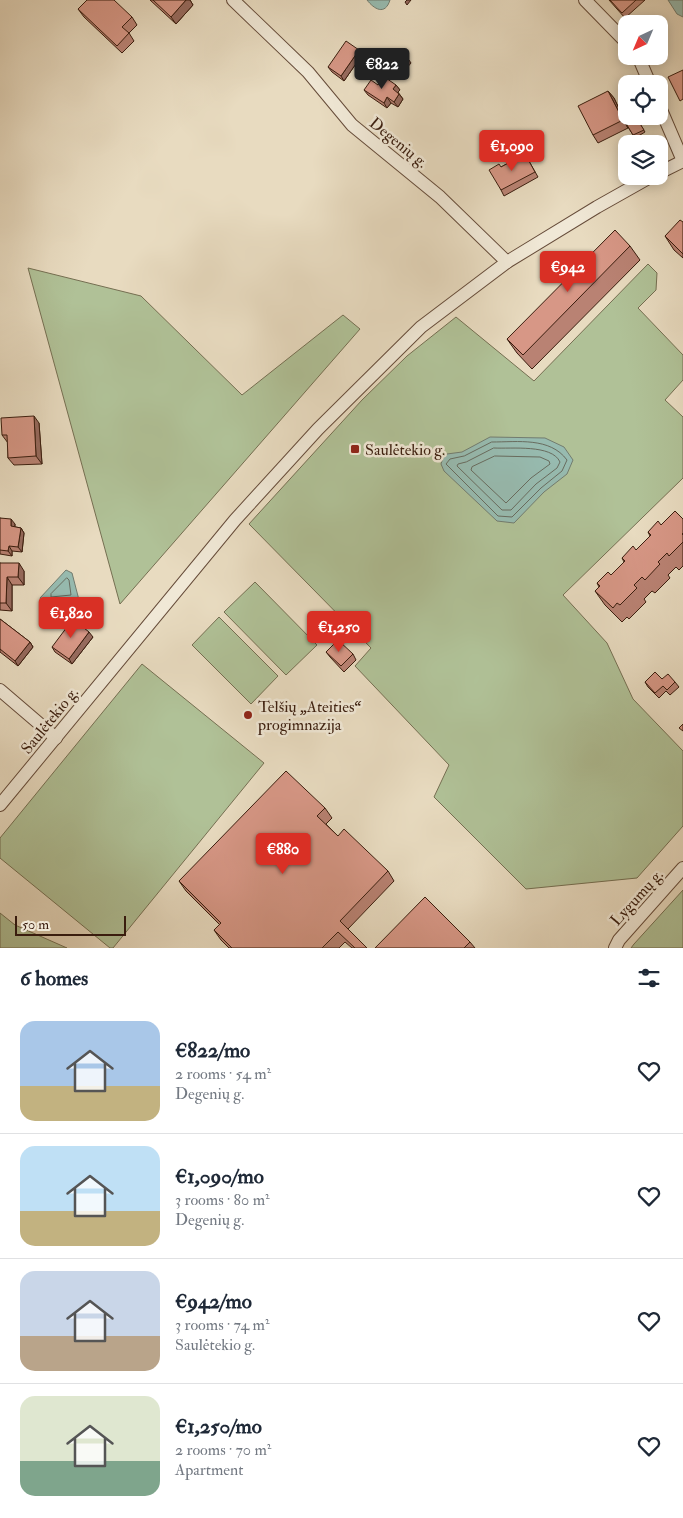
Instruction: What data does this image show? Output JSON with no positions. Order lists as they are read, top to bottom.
{
  "streets": {
    "street": ["Degenių g.", "Saulėtekio g.", "Lygumų g."]
  },
  "crossings": [
    ["Degenių g.", "Saulėtekio g."]
  ],
  "places": {
    "transit": ["Saulėtekio g."],
    "other": ["Telšių „Ateities“ progimnazija"]
  },
  "scale_bar": "50 m",
  "north": "bottom left",
  "page": {
    "price": [
      "€822",
      "€1,090",
      "€942",
      "€1,820",
      "€1,250",
      "€880"
    ],
    "scale": "50 m",
    "heading": "6 homes",
    "list": [
      {
        "name": "€822/mo",
        "note": "2 rooms · 54 m² · Degenių g."
      },
      {
        "name": "€1,090/mo",
        "note": "3 rooms · 80 m² · Degenių g."
      },
      {
        "name": "€942/mo",
        "note": "3 rooms · 74 m² · Saulėtekio g."
      },
      {
        "name": "€1,250/mo",
        "note": "2 rooms · 70 m² · Apartment"
      }
    ]
  }
}
